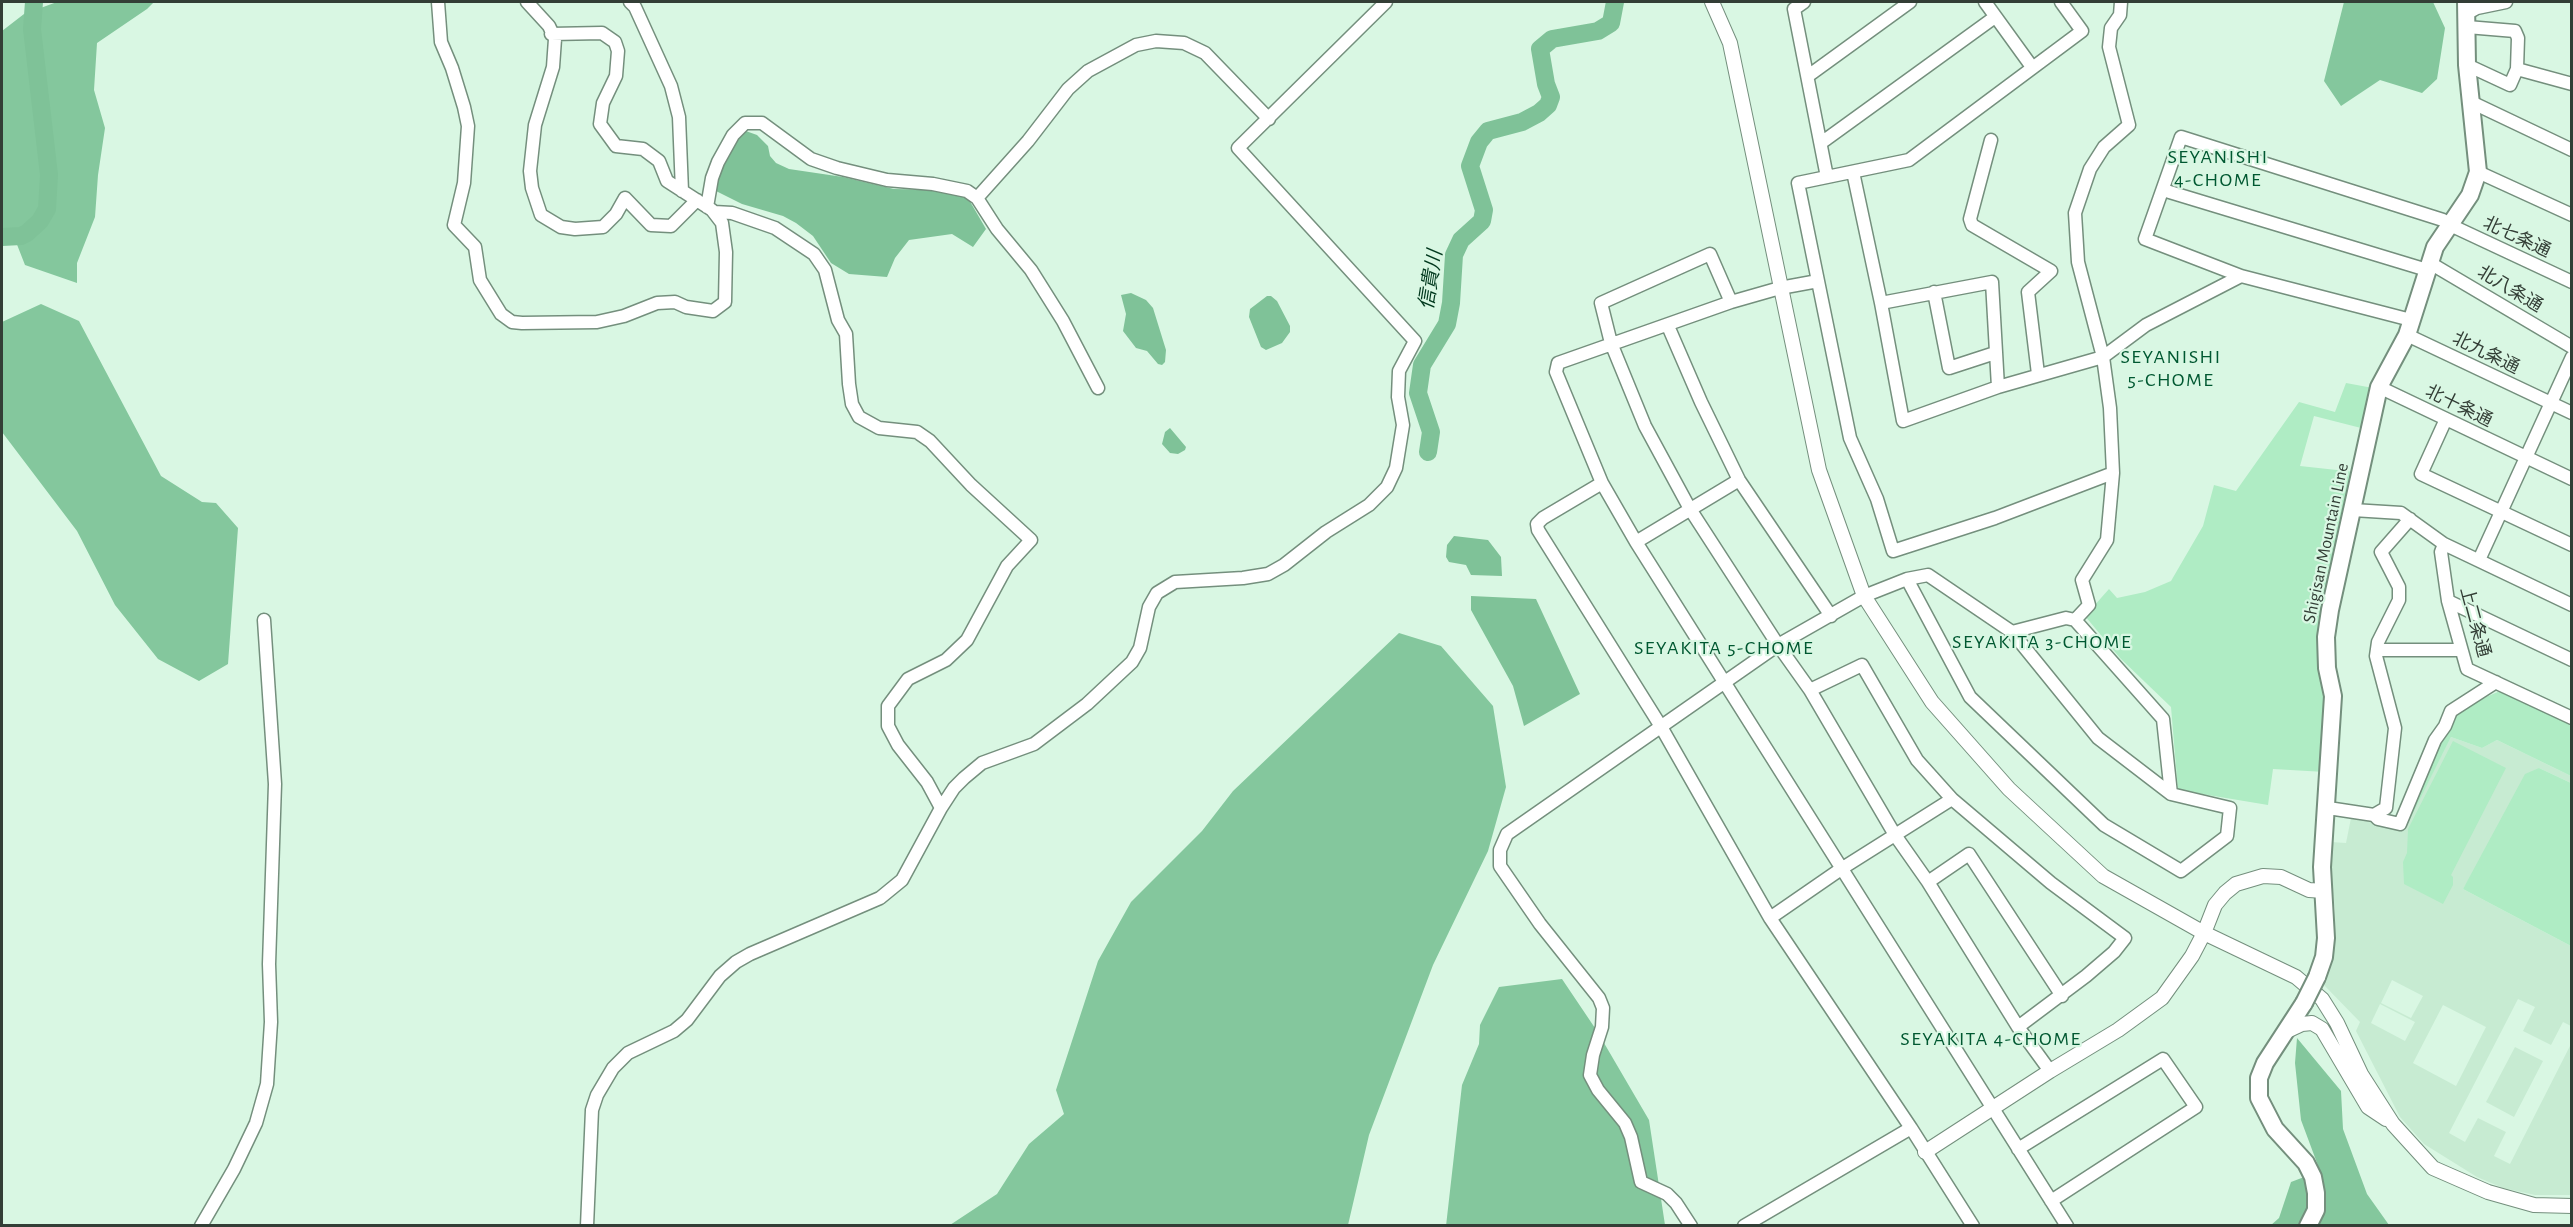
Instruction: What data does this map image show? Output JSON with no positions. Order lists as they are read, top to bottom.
{
  "streets": {
    "main road": ["Shigisan Mountain Line"],
    "street": [
      "北七条通",
      "北八条通",
      "北九条通",
      "北十条通",
      "上二条通"
    ]
  },
  "crossings": [
    ["北七条通", "北八条通"],
    ["北七条通", "北九条通"],
    ["北七条通", "Shigisan Mountain Line"],
    ["北八条通", "北九条通"],
    ["北八条通", "Shigisan Mountain Line"],
    ["北九条通", "Shigisan Mountain Line"],
    ["北十条通", "Shigisan Mountain Line"]
  ],
  "districts": [
    "SEYANISHI 4-CHOME",
    "SEYANISHI 5-CHOME",
    "SEYAKITA 3-CHOME",
    "SEYAKITA 5-CHOME",
    "SEYAKITA 4-CHOME"
  ],
  "water": ["信貴川"]
}
